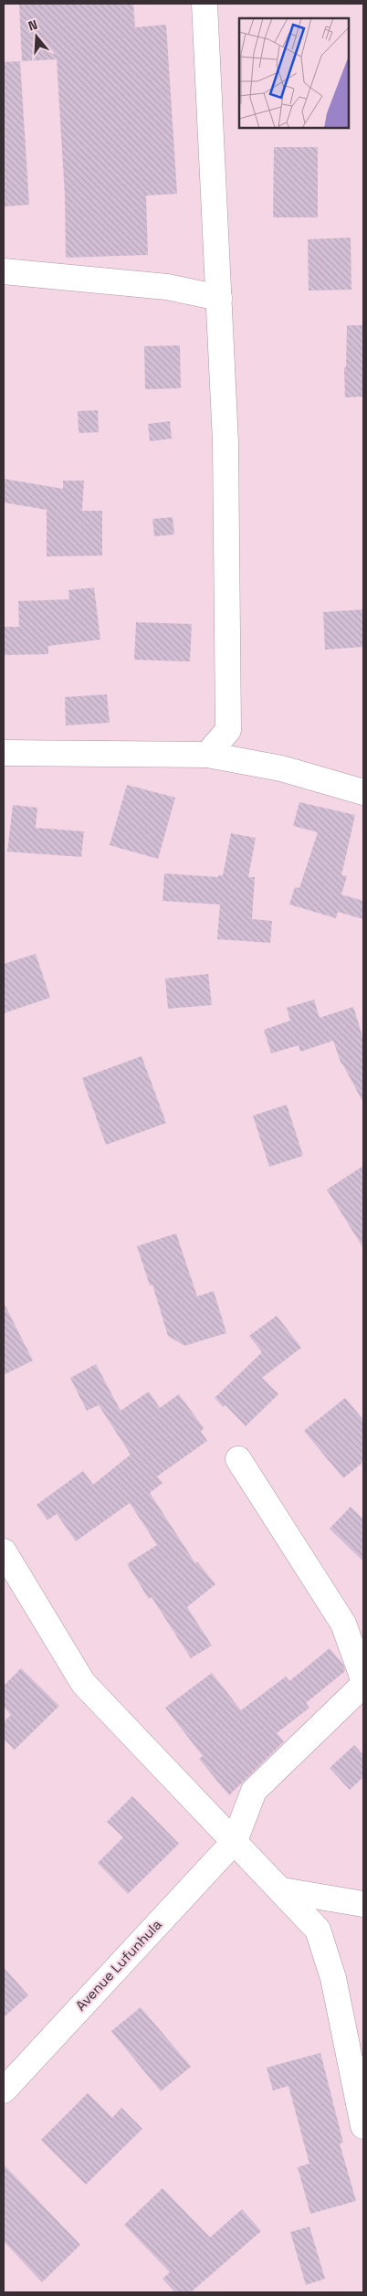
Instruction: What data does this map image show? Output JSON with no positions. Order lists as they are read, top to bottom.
{
  "streets": {
    "street": ["Avenue Lufunhula"]
  },
  "north": "top"
}
